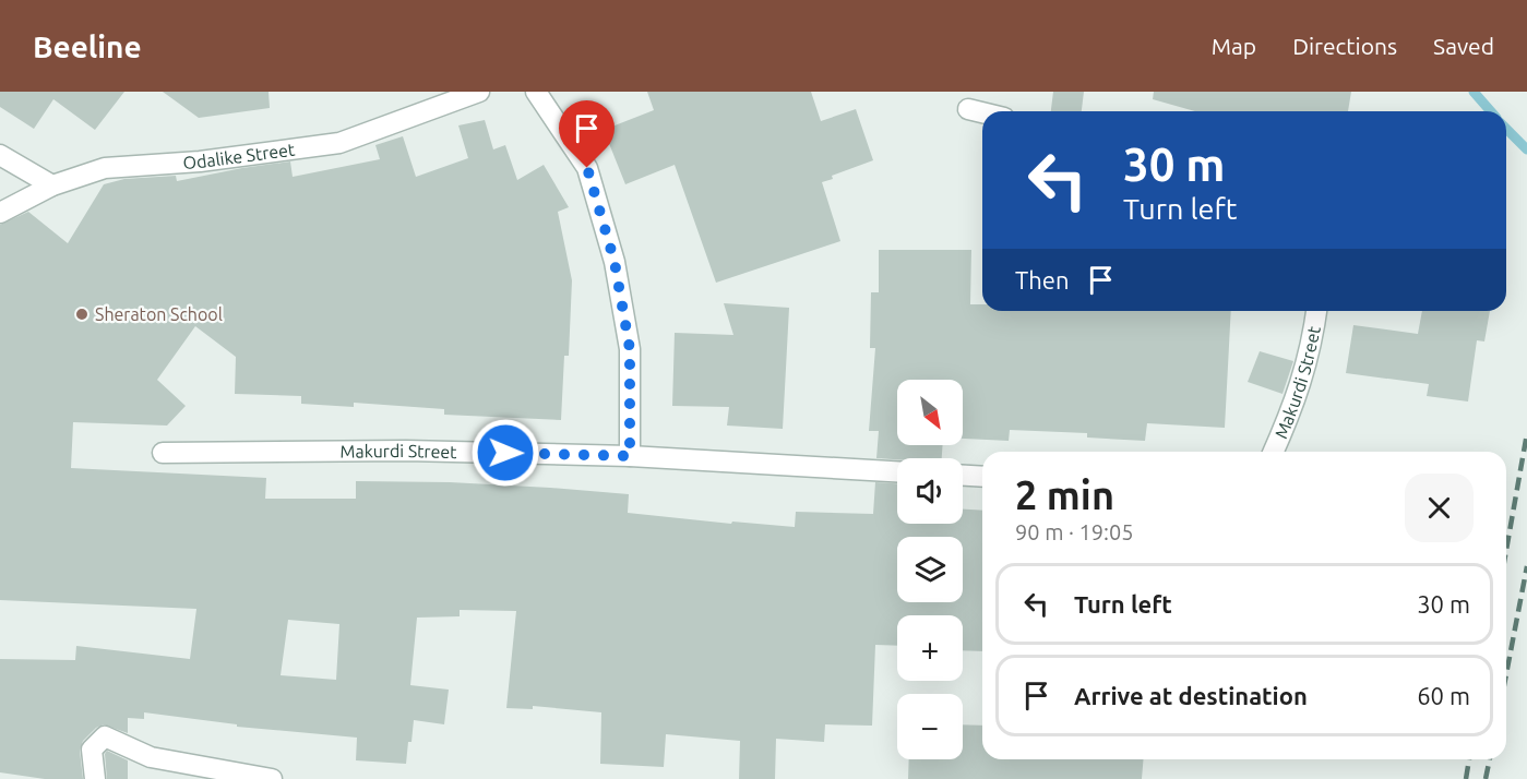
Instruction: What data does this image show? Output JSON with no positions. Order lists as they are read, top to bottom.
{
  "streets": {
    "street": ["Odalike Street", "Makurdi Street"]
  },
  "places": ["Sheraton School"],
  "north": "bottom right",
  "page": {
    "header": "Beeline",
    "nav": ["Map", "Directions", "Saved"],
    "turn": ["30 m", "Turn left"],
    "then": "Then",
    "map_buttons": ["+", "−"],
    "heading": ["2 min", "90 m · 19:05"],
    "list": [
      {
        "name": "Turn left",
        "value": "30 m"
      },
      {
        "name": "Arrive at destination",
        "value": "60 m"
      }
    ]
  }
}
